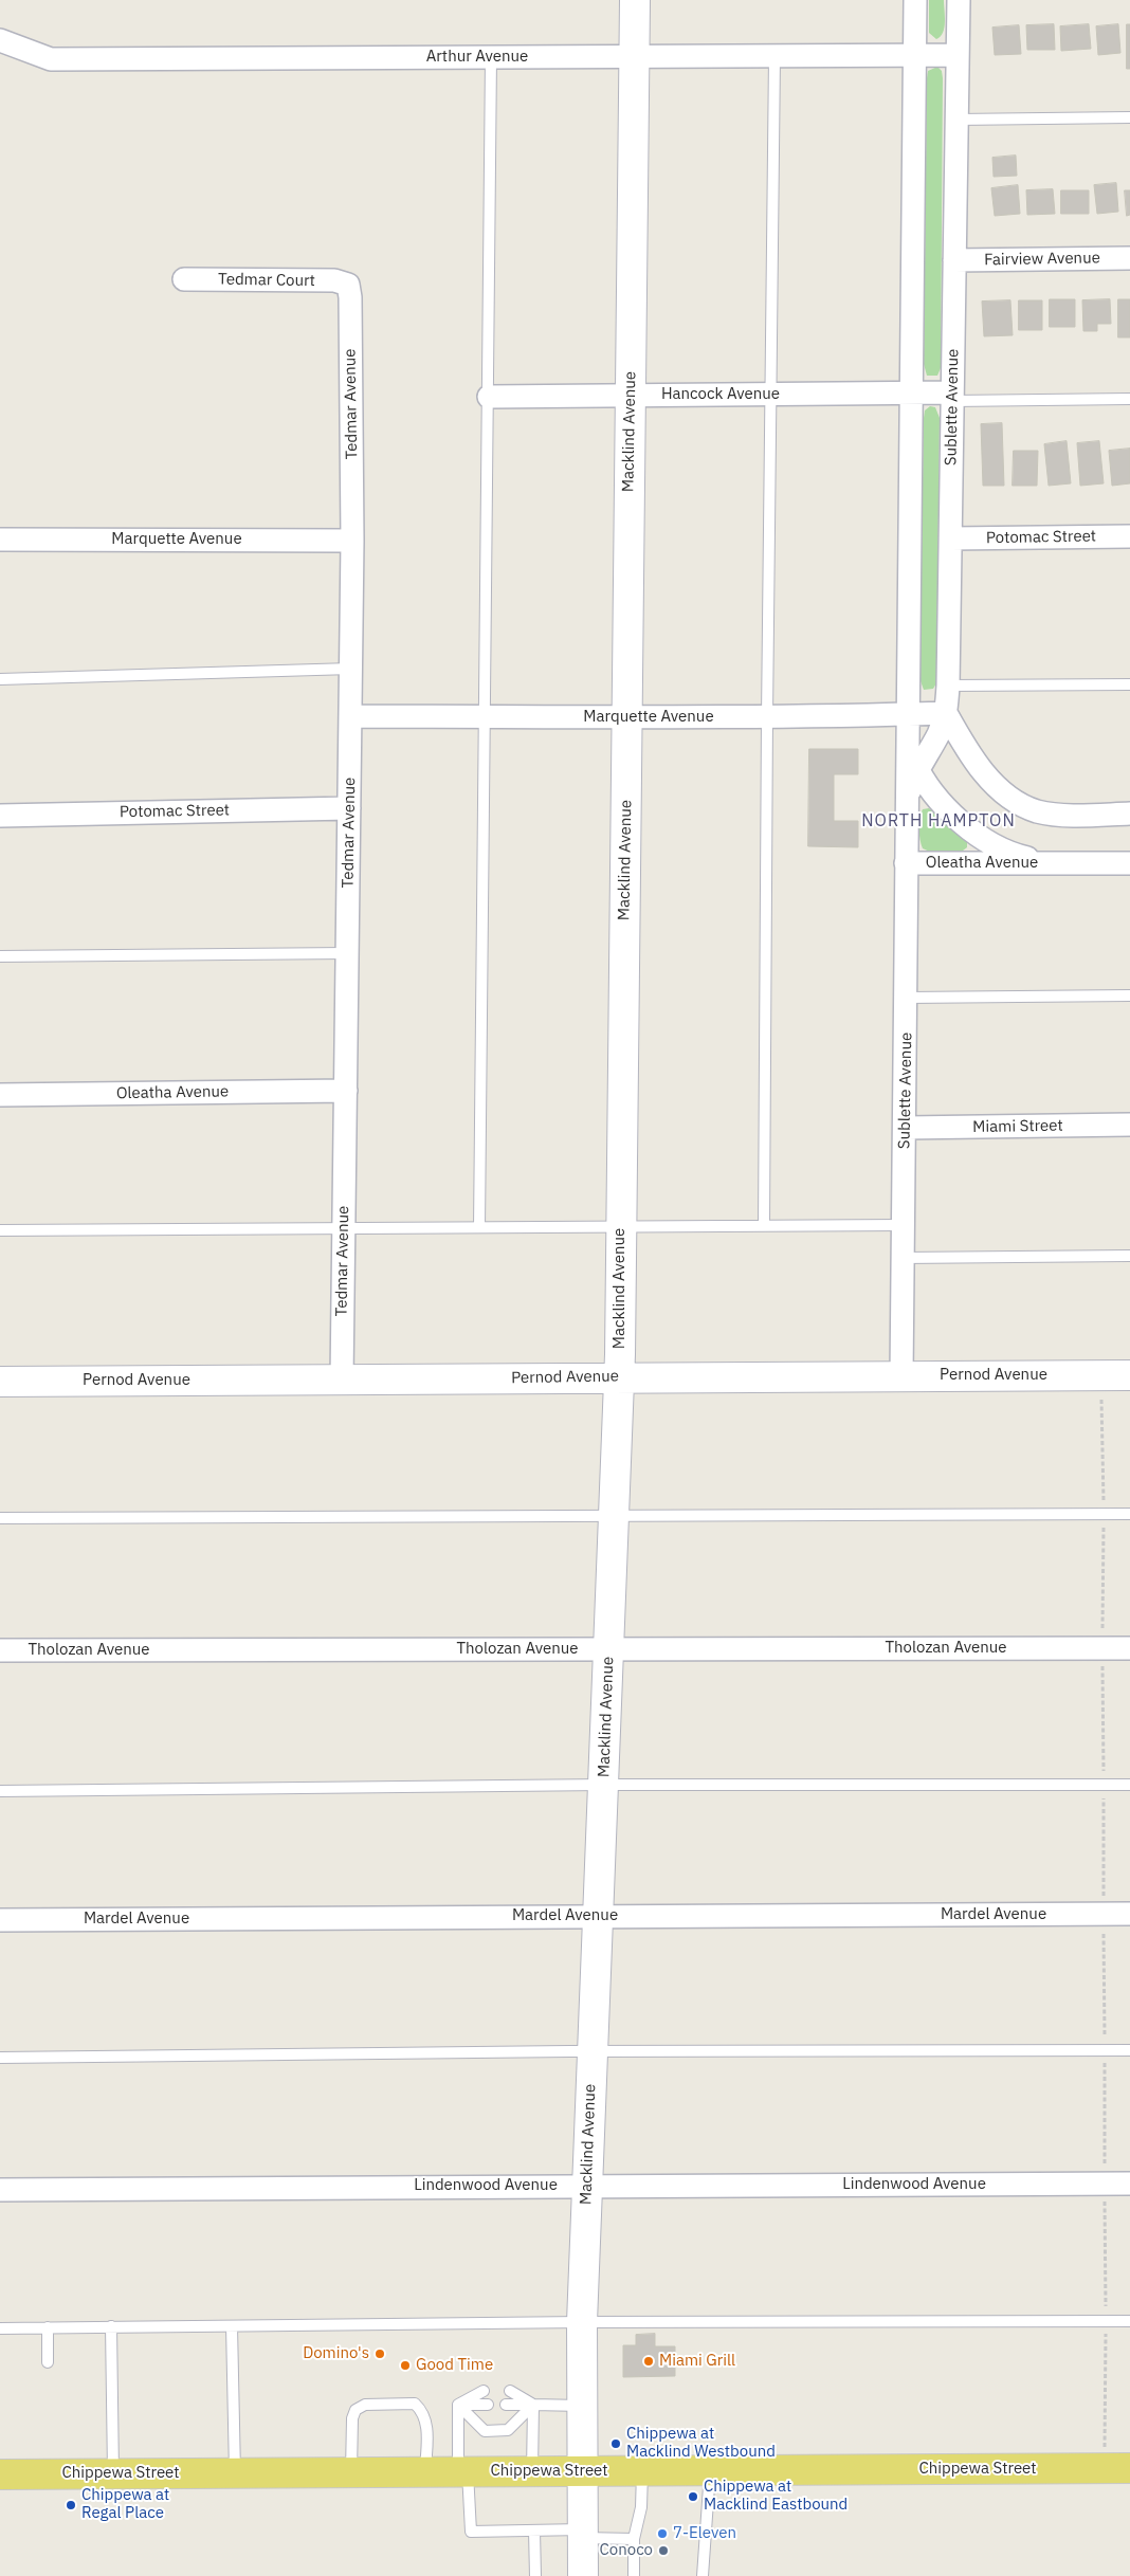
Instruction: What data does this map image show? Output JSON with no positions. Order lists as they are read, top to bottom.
{
  "streets": {
    "main road": ["Chippewa Street"],
    "street": [
      "Arthur Avenue",
      "Fairview Avenue",
      "Tedmar Court",
      "Hancock Avenue",
      "Tedmar Avenue",
      "Sublette Avenue",
      "Macklind Avenue",
      "Potomac Street",
      "Marquette Avenue",
      "Oleatha Avenue",
      "Miami Street",
      "Pernod Avenue",
      "Tholozan Avenue",
      "Mardel Avenue",
      "Lindenwood Avenue"
    ]
  },
  "crossings": [
    ["Arthur Avenue", "Sublette Avenue"],
    ["Arthur Avenue", "Macklind Avenue"],
    ["Fairview Avenue", "Sublette Avenue"],
    ["Tedmar Court", "Tedmar Avenue"],
    ["Hancock Avenue", "Sublette Avenue"],
    ["Hancock Avenue", "Macklind Avenue"],
    ["Tedmar Avenue", "Potomac Street"],
    ["Tedmar Avenue", "Marquette Avenue"],
    ["Tedmar Avenue", "Oleatha Avenue"],
    ["Tedmar Avenue", "Pernod Avenue"],
    ["Sublette Avenue", "Potomac Street"],
    ["Sublette Avenue", "Marquette Avenue"],
    ["Sublette Avenue", "Oleatha Avenue"],
    ["Sublette Avenue", "Miami Street"],
    ["Sublette Avenue", "Pernod Avenue"],
    ["Macklind Avenue", "Marquette Avenue"],
    ["Macklind Avenue", "Pernod Avenue"],
    ["Macklind Avenue", "Tholozan Avenue"],
    ["Macklind Avenue", "Mardel Avenue"],
    ["Macklind Avenue", "Lindenwood Avenue"],
    ["Macklind Avenue", "Chippewa Street"]
  ],
  "districts": ["NORTH HAMPTON"],
  "places": [
    "Domino's",
    "Miami Grill",
    "Good Time",
    "Chippewa at Macklind Westbound",
    "Chippewa at Macklind Eastbound",
    "Chippewa at Regal Place",
    "7-Eleven",
    "Conoco"
  ]
}
